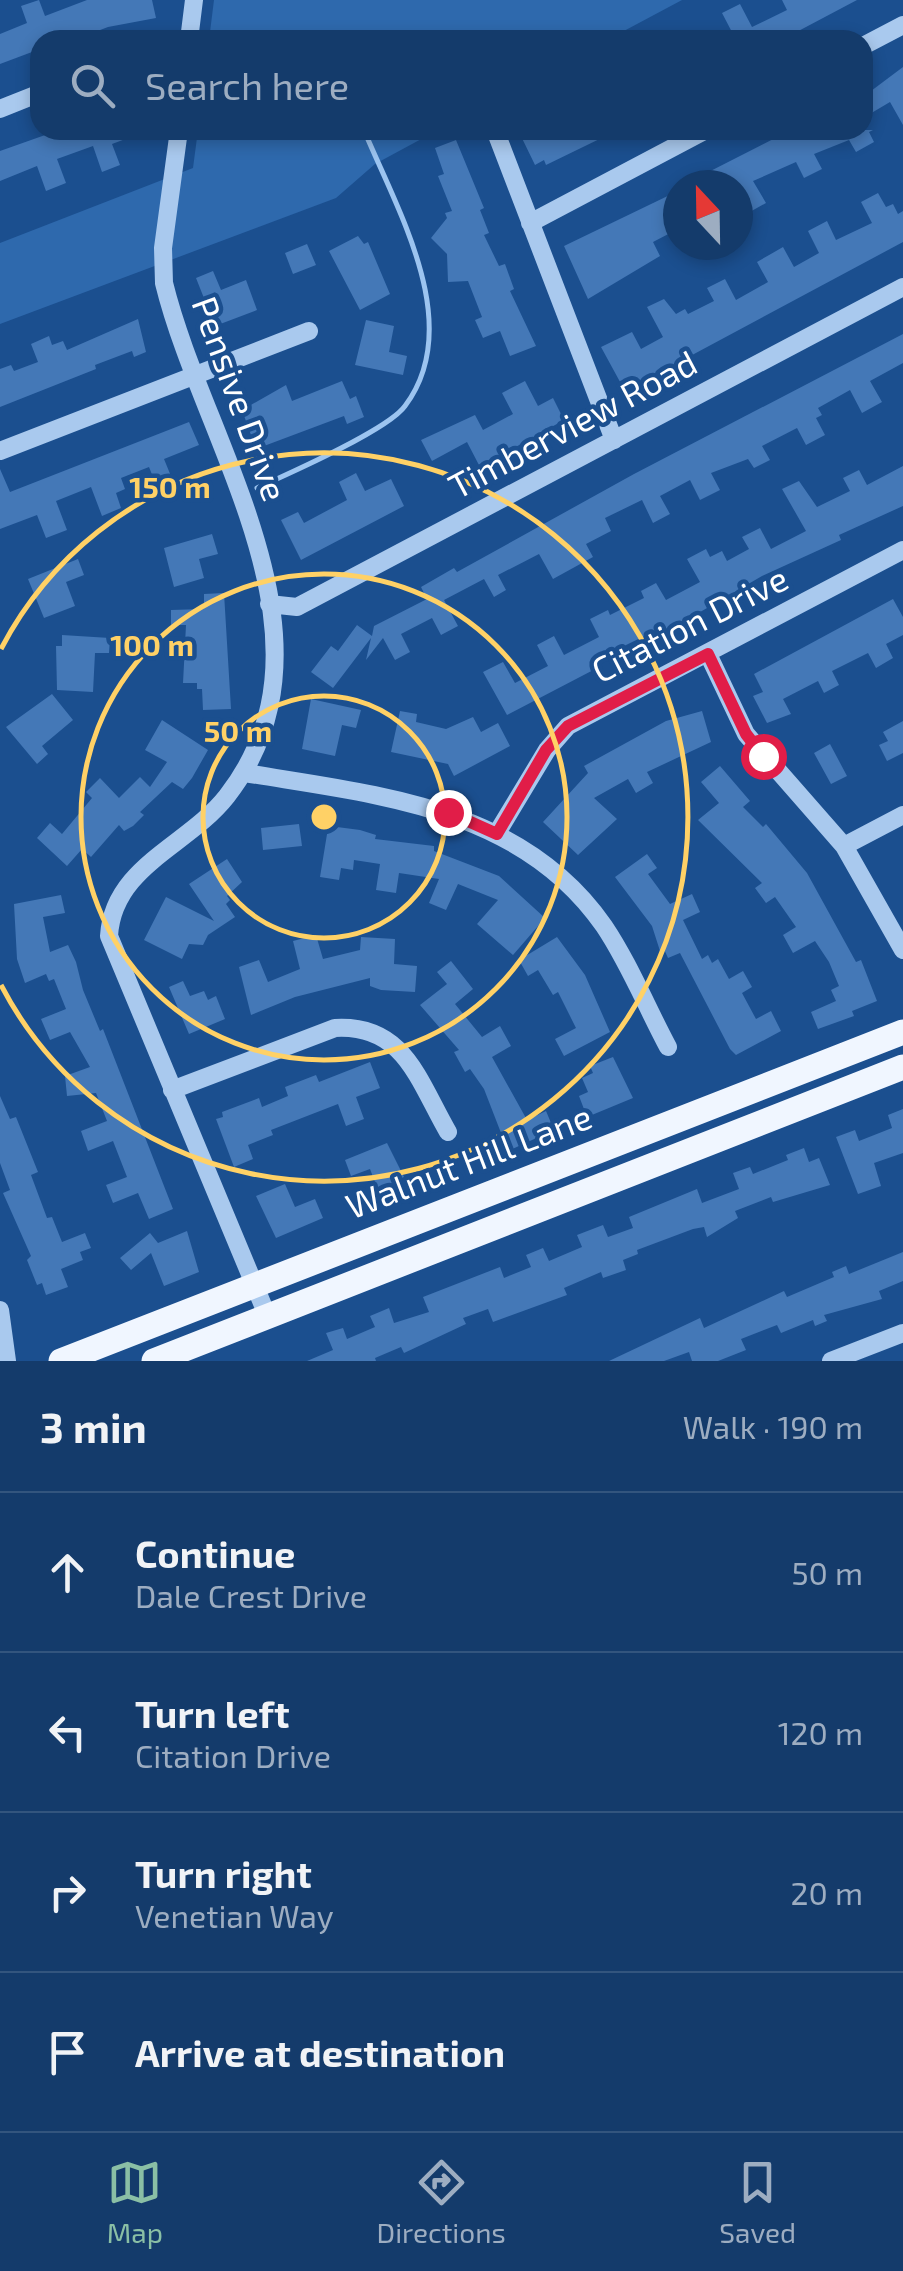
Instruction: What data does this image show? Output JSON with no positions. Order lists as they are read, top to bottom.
{
  "streets": {
    "main road": ["Walnut Hill Lane"],
    "street": ["Pensive Drive", "Timberview Road", "Citation Drive"]
  },
  "crossings": [
    ["Pensive Drive", "Timberview Road"],
    ["Pensive Drive", "Walnut Hill Lane"]
  ],
  "north": "top",
  "page": {
    "search": "Search here",
    "heading": ["3 min", "Walk · 190 m"],
    "list": [
      ["Continue", "Dale Crest Drive", "50 m"],
      ["Turn left", "Citation Drive", "120 m"],
      ["Turn right", "Venetian Way", "20 m"],
      "Arrive at destination"
    ],
    "nav": ["Map", "Directions", "Saved"]
  },
  "rings": ["150 m", "100 m", "50 m"]
}
